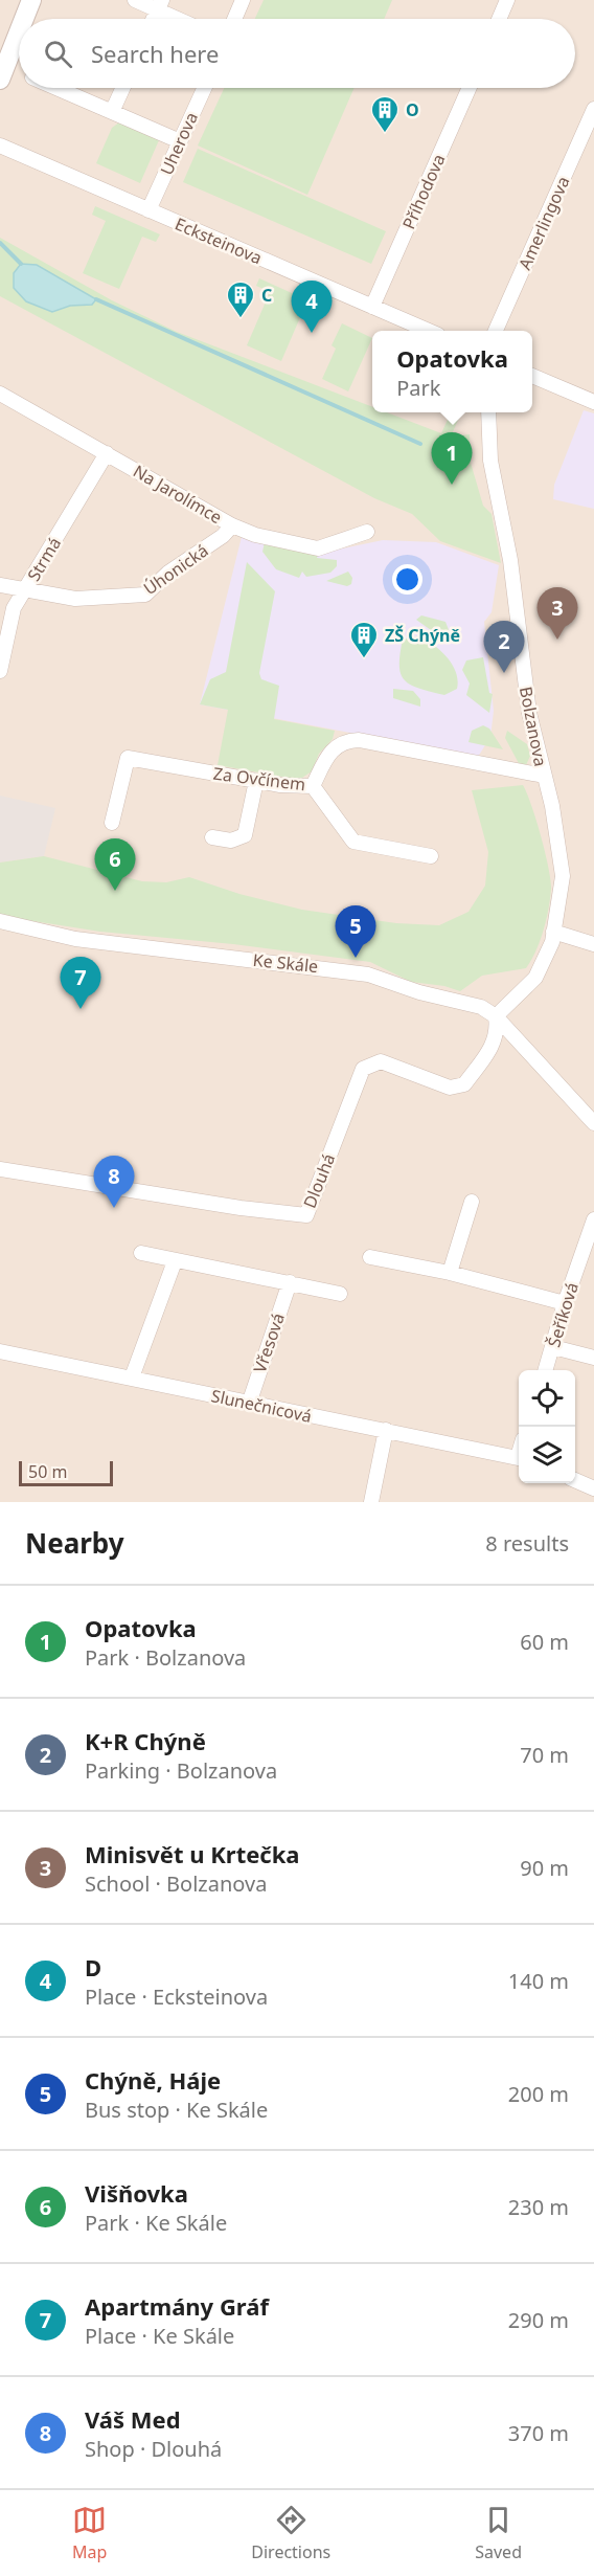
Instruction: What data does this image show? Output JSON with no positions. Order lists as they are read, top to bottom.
{
  "streets": {
    "street": [
      "Uherova",
      "Příhodova",
      "Amerlingova",
      "Ecksteinova",
      "Na Jarolímce",
      "Strmá",
      "Úhonická",
      "Bolzanova",
      "Za Ovčínem",
      "Ke Skále",
      "Dlouhá",
      "Šeříková",
      "Vřesová",
      "Slunečnicová"
    ]
  },
  "crossings": [
    ["Uherova", "Ecksteinova"],
    ["Příhodova", "Ecksteinova"],
    ["Na Jarolímce", "Strmá"],
    ["Na Jarolímce", "Úhonická"],
    ["Strmá", "Úhonická"],
    ["Bolzanova", "Za Ovčínem"],
    ["Bolzanova", "Ke Skále"],
    ["Bolzanova", "Dlouhá"],
    ["Ke Skále", "Dlouhá"],
    ["Vřesová", "Slunečnicová"]
  ],
  "places": {
    "building": ["O", "C", "ZŠ Chýně"]
  },
  "scale_bar": "50 m",
  "page": {
    "search": "Search here",
    "pins": [
      "4",
      "1",
      "3",
      "2",
      "6",
      "5",
      "7",
      "8"
    ],
    "popup": ["Opatovka", "Park"],
    "scale": "50 m",
    "heading": ["Nearby", "8 results"],
    "list": [
      {
        "mark": "1",
        "name": "Opatovka",
        "note": "Park · Bolzanova",
        "value": "60 m"
      },
      {
        "mark": "2",
        "name": "K+R Chýně",
        "note": "Parking · Bolzanova",
        "value": "70 m"
      },
      {
        "mark": "3",
        "name": "Minisvět u Krtečka",
        "note": "School · Bolzanova",
        "value": "90 m"
      },
      {
        "mark": "4",
        "name": "D",
        "note": "Place · Ecksteinova",
        "value": "140 m"
      },
      {
        "mark": "5",
        "name": "Chýně, Háje",
        "note": "Bus stop · Ke Skále",
        "value": "200 m"
      },
      {
        "mark": "6",
        "name": "Višňovka",
        "note": "Park · Ke Skále",
        "value": "230 m"
      },
      {
        "mark": "7",
        "name": "Apartmány Gráf",
        "note": "Place · Ke Skále",
        "value": "290 m"
      },
      {
        "mark": "8",
        "name": "Váš Med",
        "note": "Shop · Dlouhá",
        "value": "370 m"
      }
    ],
    "nav": ["Map", "Directions", "Saved"]
  }
}
